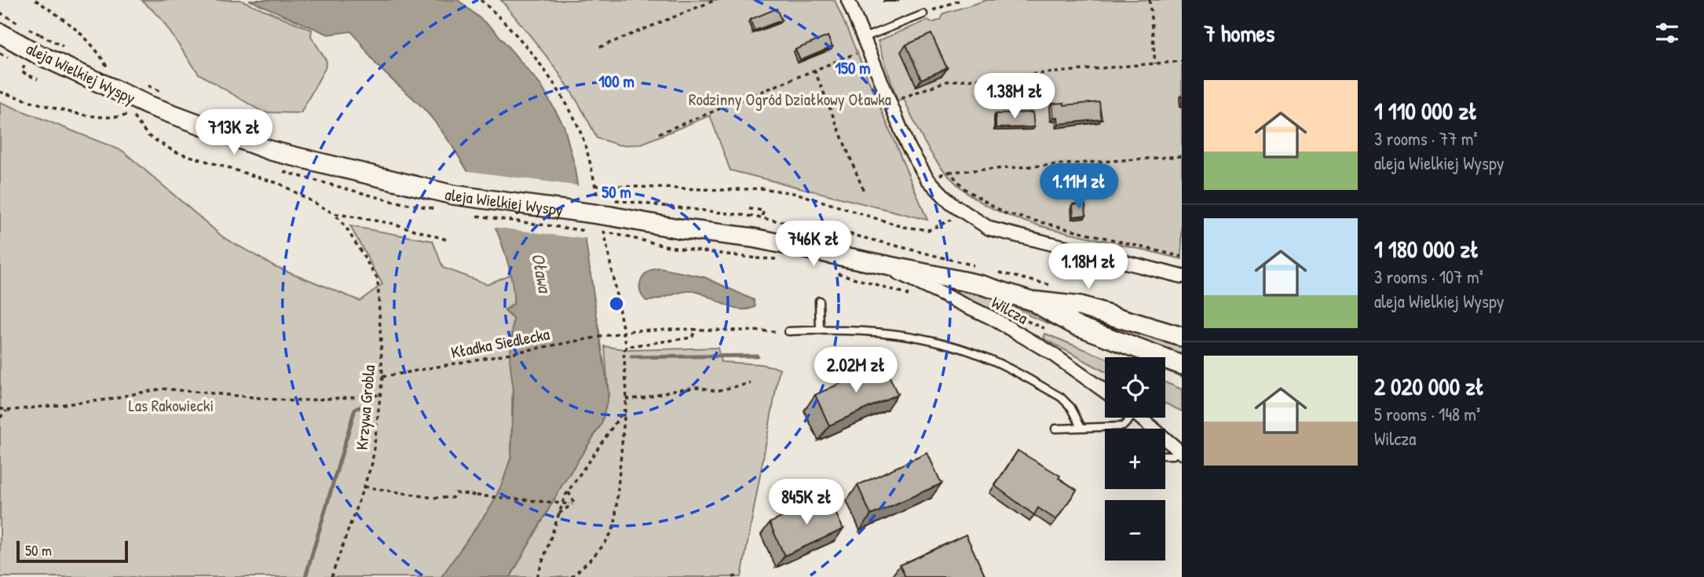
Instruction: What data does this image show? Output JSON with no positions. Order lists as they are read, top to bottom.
{
  "streets": {
    "main road": ["aleja Wielkiej Wyspy"],
    "street": ["Wilcza"],
    "path": ["Kładka Siedlecka", "Krzywa Grobla"]
  },
  "crossings": [
    ["aleja Wielkiej Wyspy", "Wilcza"],
    ["Kładka Siedlecka", "Krzywa Grobla"]
  ],
  "water": ["Oława"],
  "parks": ["Rodzinny Ogród Działkowy Oławka", "Las Rakowiecki"],
  "scale_bar": "50 m",
  "page": {
    "heading": "7 homes",
    "list": [
      {
        "name": "1 110 000 zł",
        "note": "3 rooms · 77 m² · aleja Wielkiej Wyspy"
      },
      {
        "name": "1 180 000 zł",
        "note": "3 rooms · 107 m² · aleja Wielkiej Wyspy"
      },
      {
        "name": "2 020 000 zł",
        "note": "5 rooms · 148 m² · Wilcza"
      }
    ],
    "price": [
      "1.38M zł",
      "713K zł",
      "1.11M zł",
      "746K zł",
      "1.18M zł",
      "2.02M zł",
      "845K zł"
    ],
    "map_buttons": ["+", "−"],
    "scale": "50 m"
  },
  "rings": ["150 m", "100 m", "50 m"]
}
